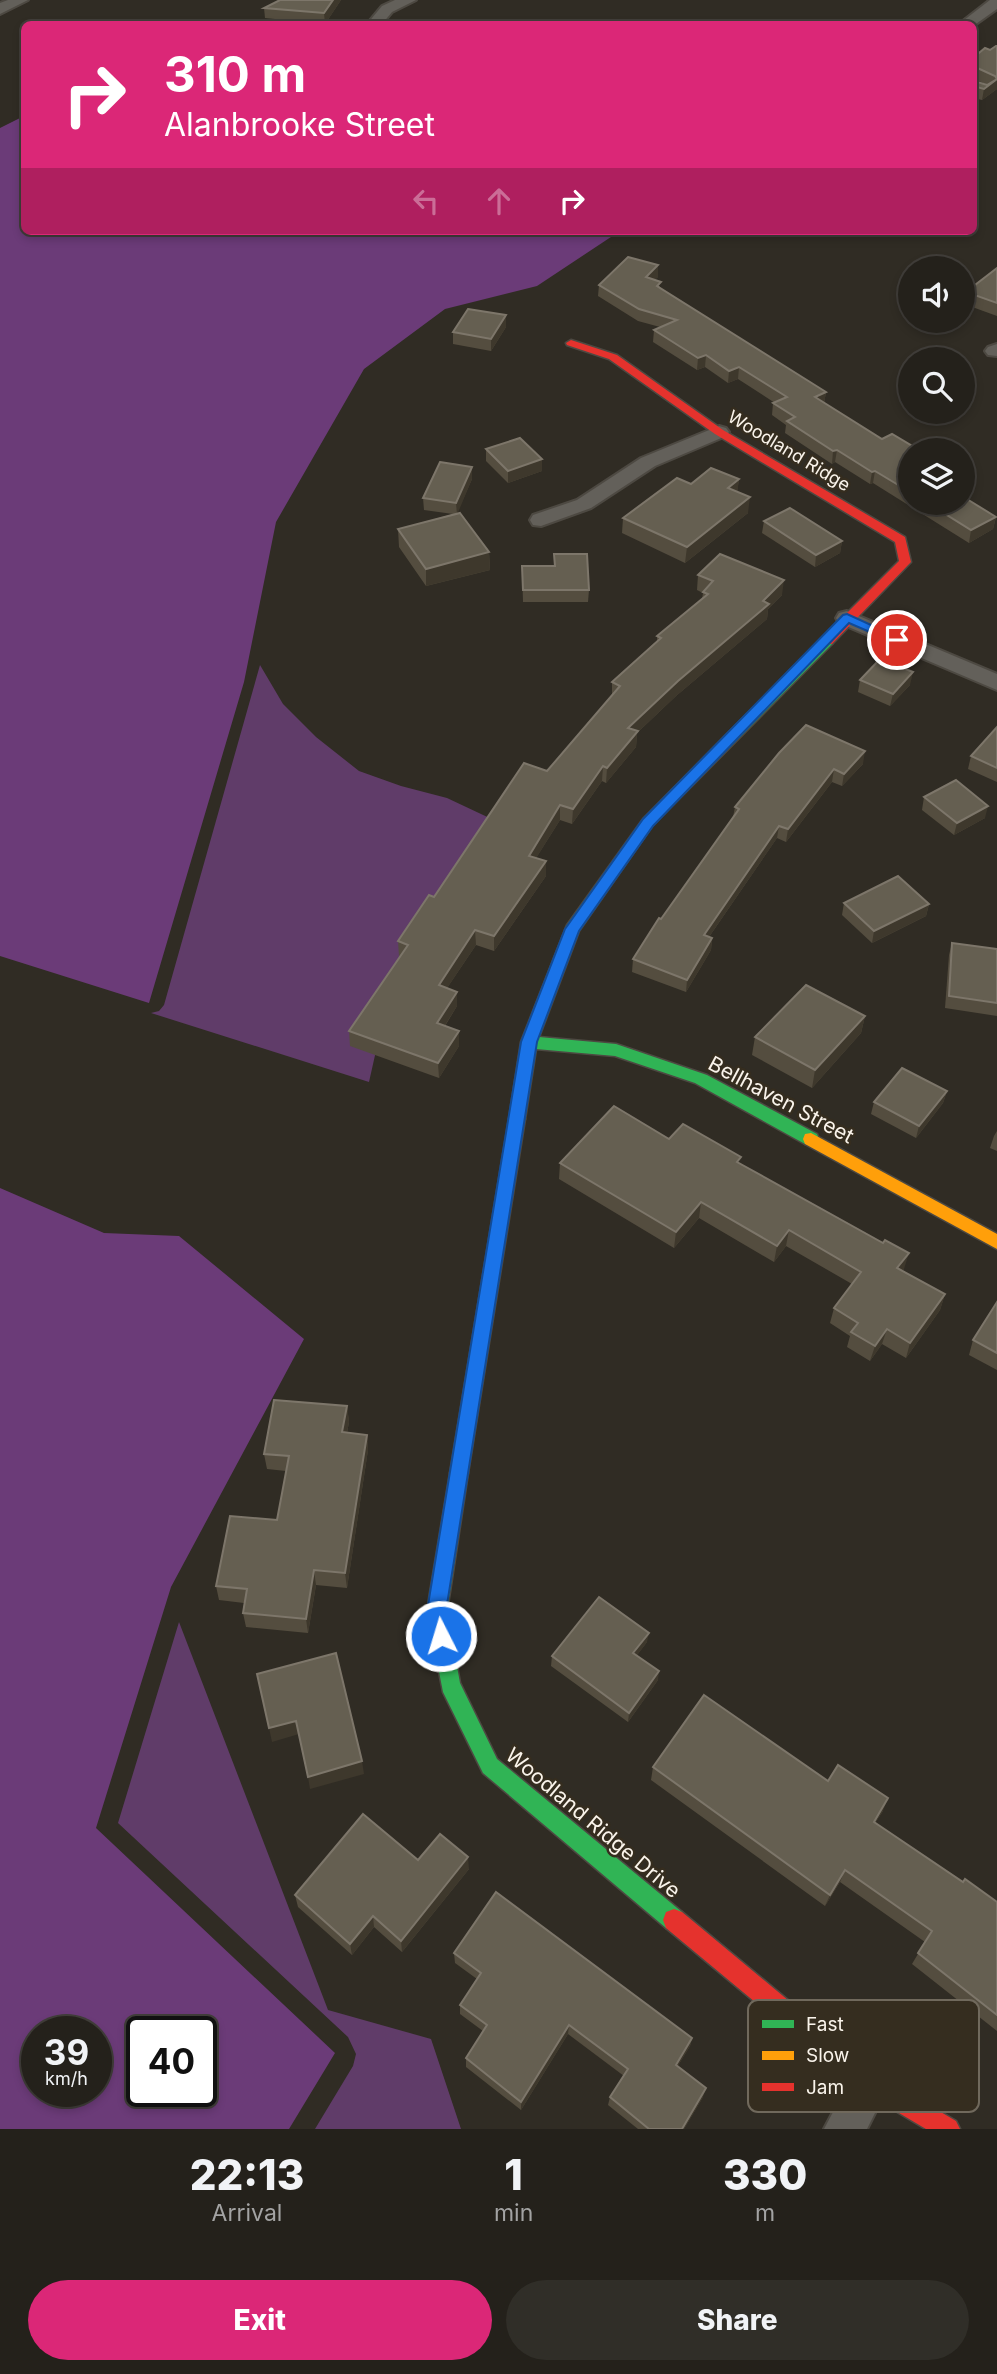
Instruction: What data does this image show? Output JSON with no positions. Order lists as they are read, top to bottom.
{
  "streets": {
    "street": ["Woodland Ridge", "Bellhaven Street", "Woodland Ridge Drive"]
  },
  "crossings": [
    ["Woodland Ridge", "Woodland Ridge Drive"],
    ["Bellhaven Street", "Woodland Ridge Drive"]
  ],
  "legend": ["Fast", "Slow", "Jam"],
  "page": {
    "turn": ["310 m", "Alanbrooke Street"],
    "speed": "39 km/h",
    "limit": "40",
    "eta": [
      "22:13",
      "Arrival",
      "1",
      "min",
      "330",
      "m"
    ],
    "buttons": ["Exit", "Share"]
  }
}
